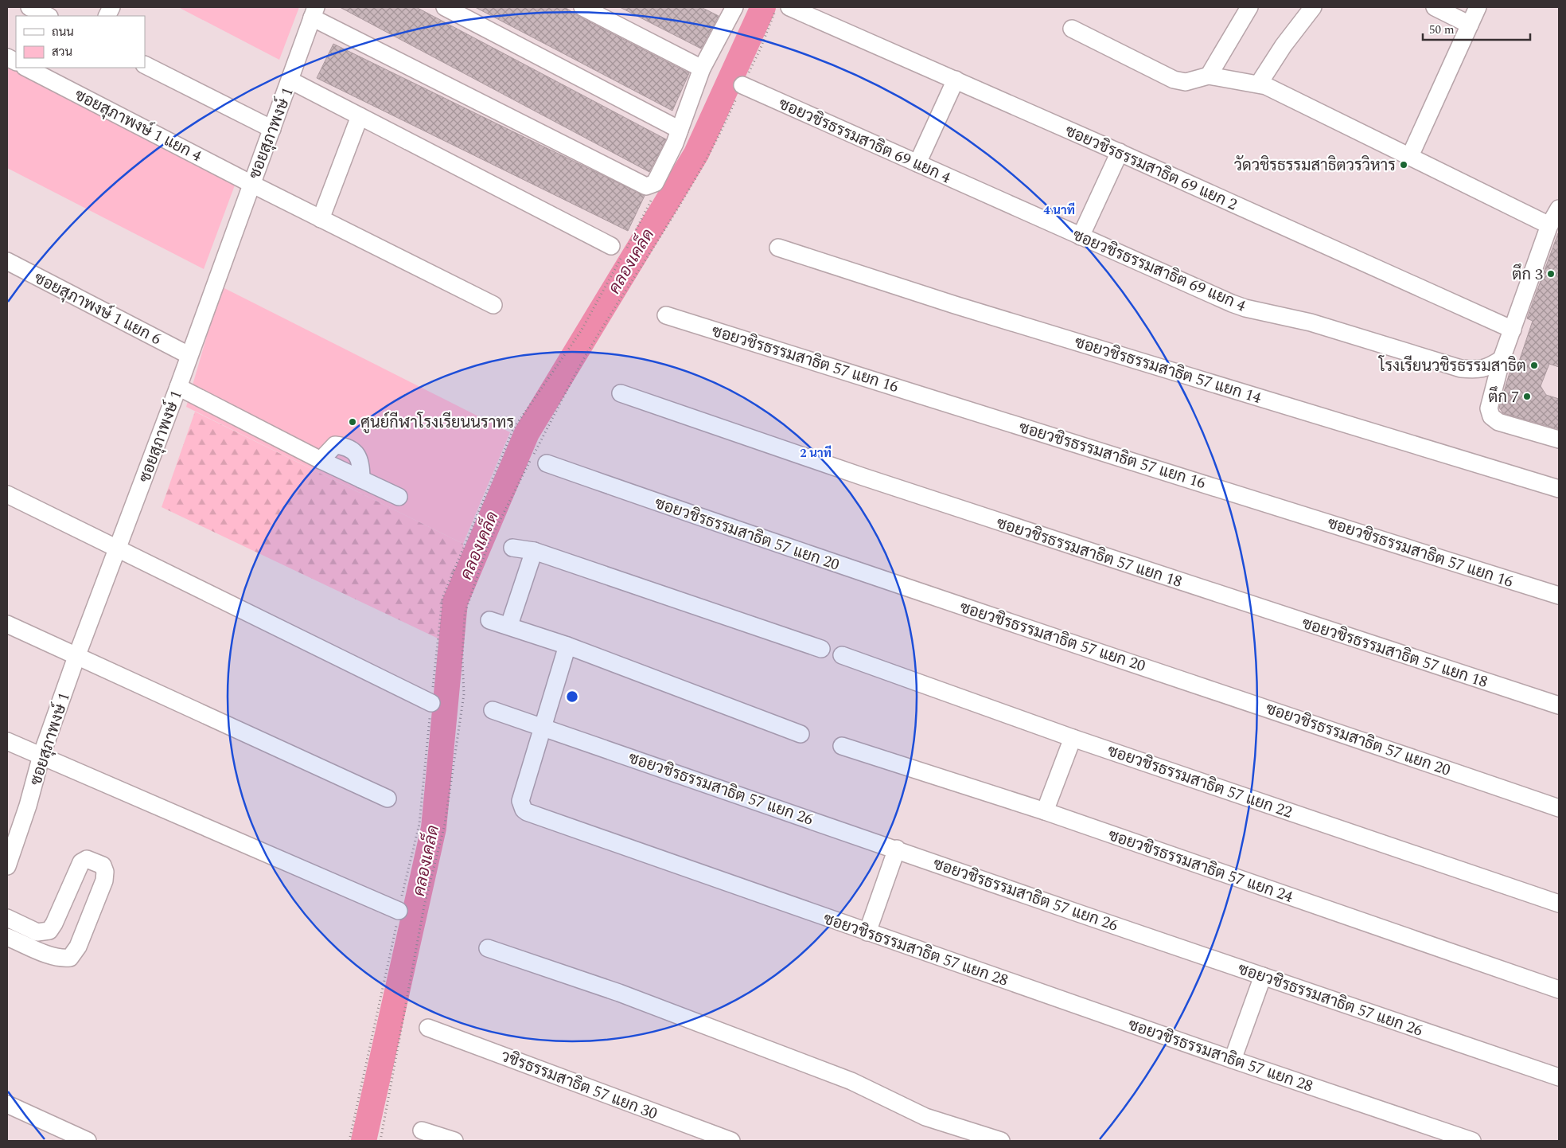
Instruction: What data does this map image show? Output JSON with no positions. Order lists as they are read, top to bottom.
{
  "streets": {
    "street": [
      "ซอยสุภาพงษ์ 1 แยก 4",
      "ซอยสุภาพงษ์ 1",
      "ซอยวชิรธรรมสาธิต 69 แยก 4",
      "ซอยวชิรธรรมสาธิต 69 แยก 2",
      "ซอยสุภาพงษ์ 1 แยก 6",
      "ซอยวชิรธรรมสาธิต 57 แยก 16",
      "ซอยวชิรธรรมสาธิต 57 แยก 14",
      "ซอยวชิรธรรมสาธิต 57 แยก 20",
      "ซอยวชิรธรรมสาธิต 57 แยก 18",
      "ซอยวชิรธรรมสาธิต 57 แยก 22",
      "ซอยวชิรธรรมสาธิต 57 แยก 26",
      "ซอยวชิรธรรมสาธิต 57 แยก 24",
      "ซอยวชิรธรรมสาธิต 57 แยก 28",
      "วชิรธรรมสาธิต 57 แยก 30"
    ]
  },
  "crossings": [
    ["ซอยสุภาพงษ์ 1 แยก 4", "ซอยสุภาพงษ์ 1"],
    ["ซอยสุภาพงษ์ 1", "ซอยสุภาพงษ์ 1 แยก 6"],
    ["ซอยวชิรธรรมสาธิต 57 แยก 26", "ซอยวชิรธรรมสาธิต 57 แยก 28"]
  ],
  "water": ["คลองเคล็ด"],
  "places": [
    "วัดวชิรธรรมสาธิตวรวิหาร",
    "ตึก 3",
    "โรงเรียนวชิรธรรมสาธิต",
    "ตึก 7",
    "ศูนย์กีฬาโรงเรียนนราทร"
  ],
  "legend": ["ถนน", "สวน"],
  "scale_bar": "50 m",
  "rings": ["4 นาที", "2 นาที"]
}
